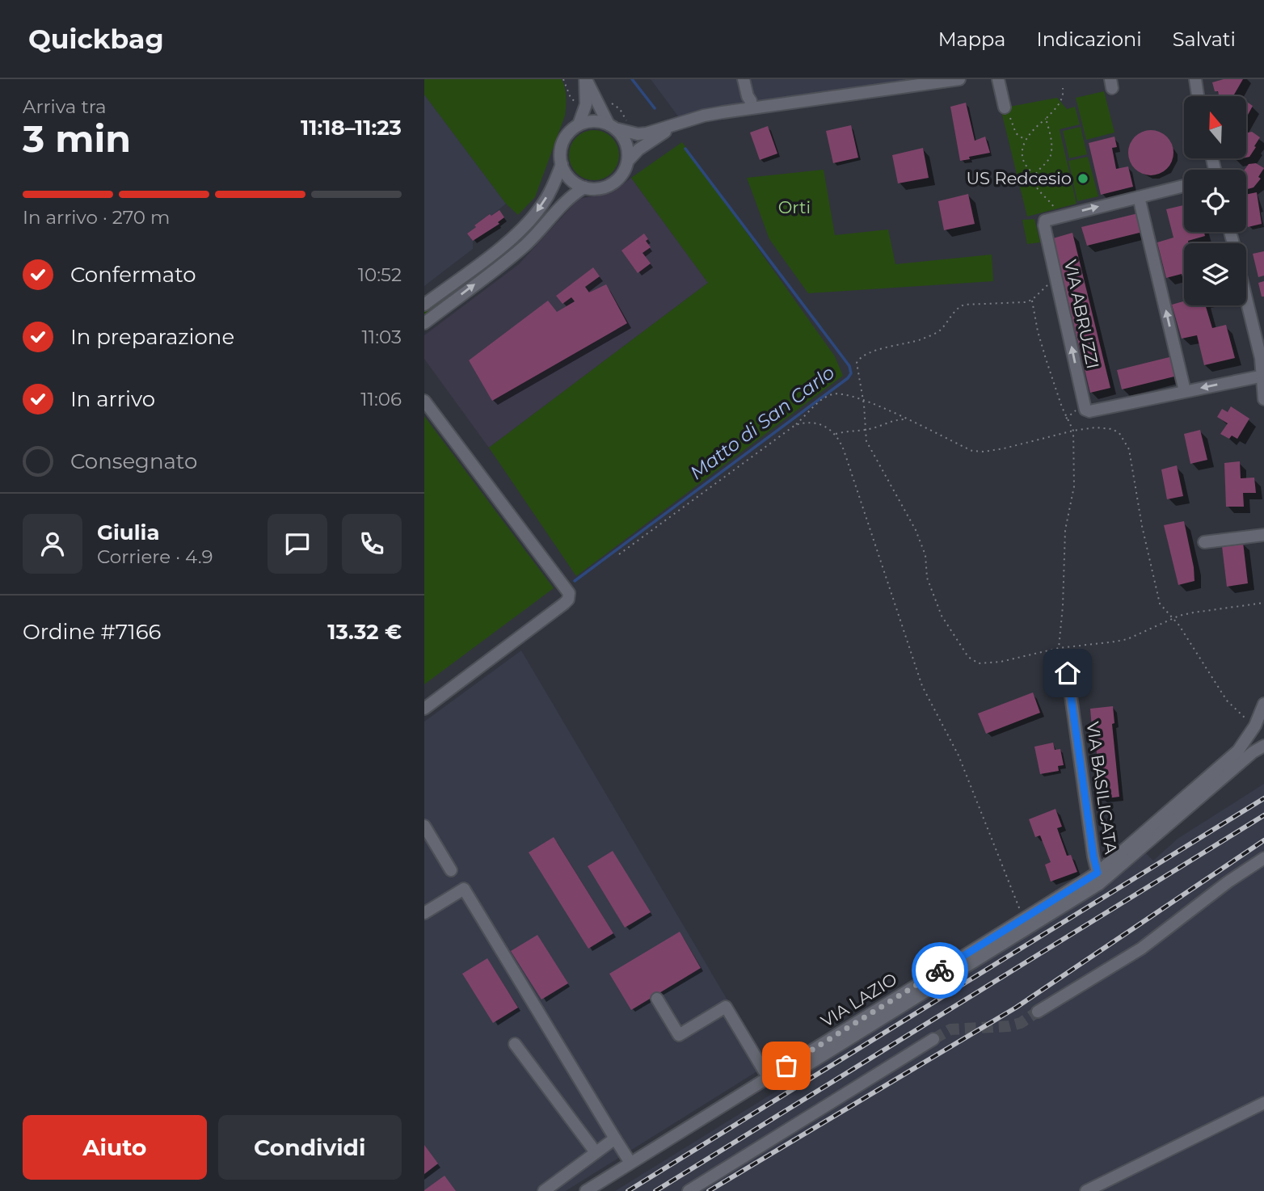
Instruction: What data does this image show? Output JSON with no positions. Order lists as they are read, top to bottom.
{
  "streets": {
    "street": ["VIA ABRUZZI", "VIA BASILICATA", "VIA LAZIO"]
  },
  "crossings": [
    ["VIA BASILICATA", "VIA LAZIO"]
  ],
  "water": ["Matto di San Carlo"],
  "parks": ["Orti"],
  "places": ["US Redcesio"],
  "north": "top",
  "page": {
    "header": "Quickbag",
    "nav": ["Mappa", "Indicazioni", "Salvati"],
    "heading": ["3 min", "Arriva tra", "11:18–11:23"],
    "panel": [
      "Giulia",
      "Corriere · 4.9",
      "Ordine #7166",
      "13.32 €"
    ],
    "bar": "In arrivo · 270 m",
    "list": [
      ["Confermato", "10:52"],
      ["In preparazione", "11:03"],
      ["In arrivo", "11:06"],
      "Consegnato"
    ],
    "buttons": ["Aiuto", "Condividi"]
  }
}
